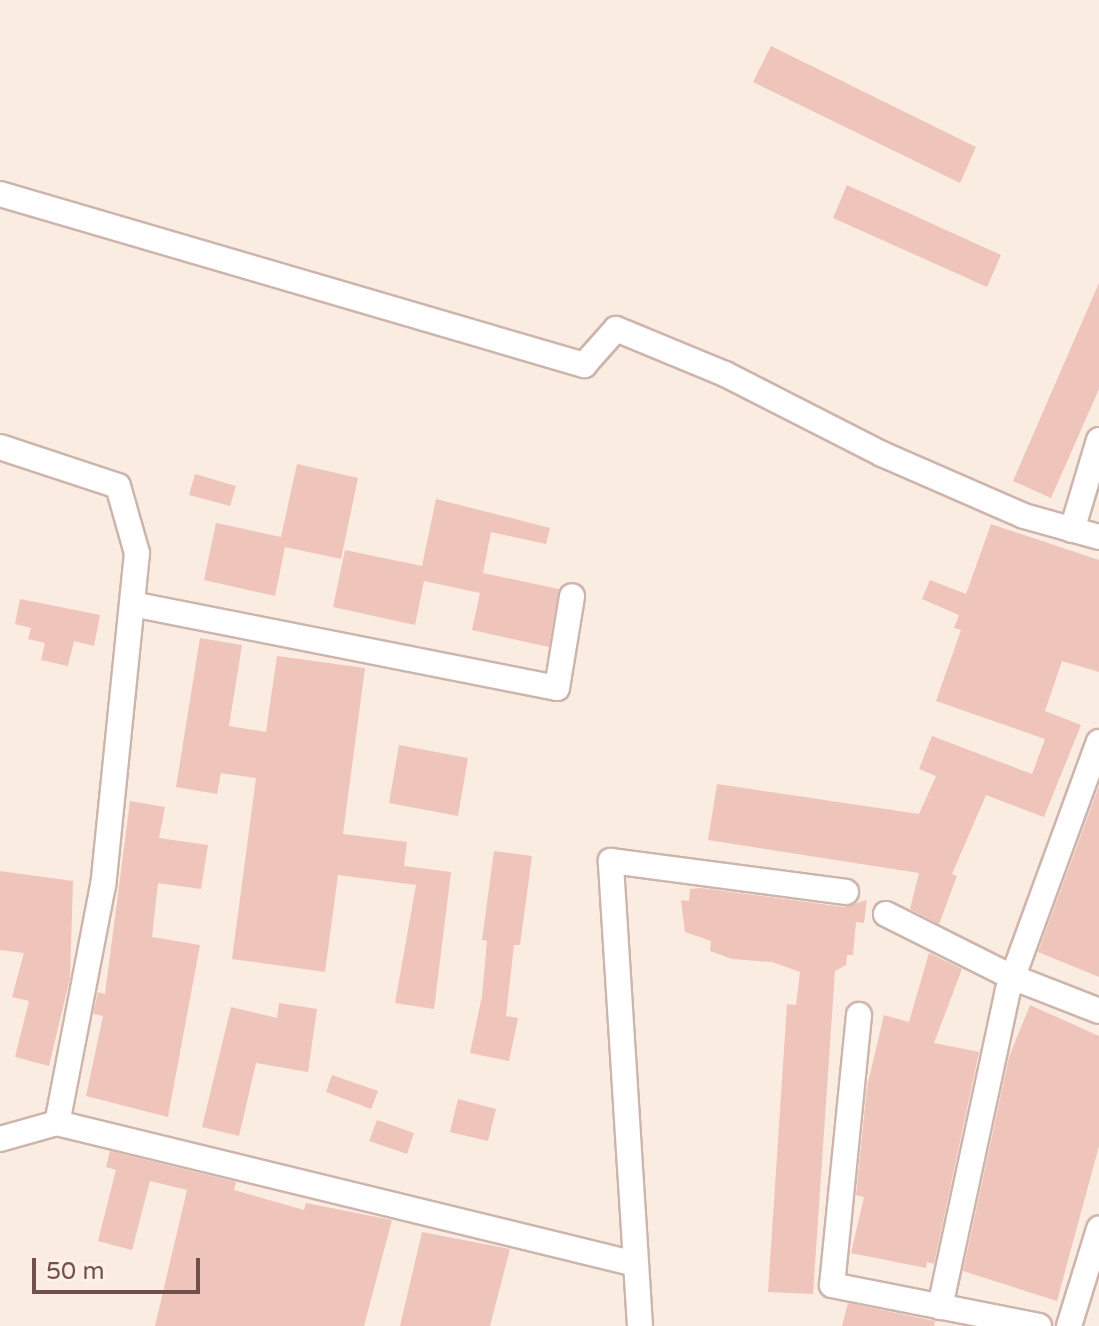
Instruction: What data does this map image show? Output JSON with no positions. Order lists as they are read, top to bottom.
{
  "scale_bar": "50 m"
}
